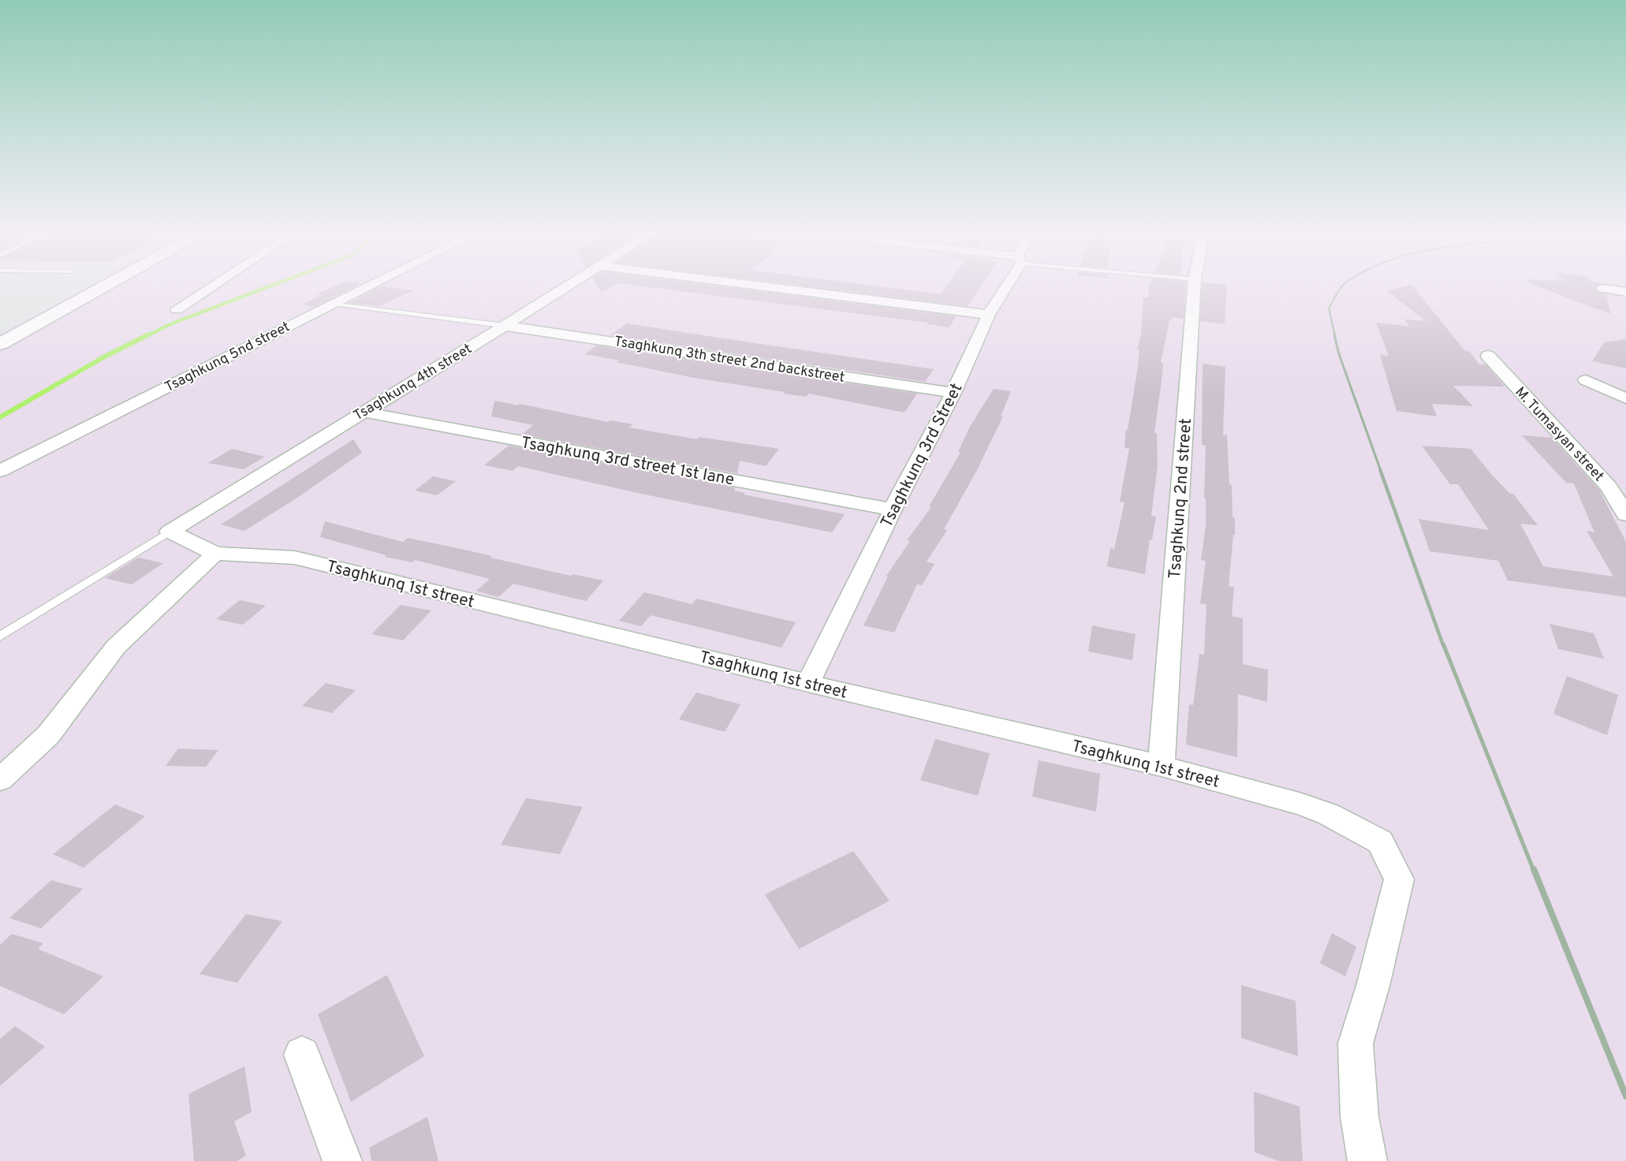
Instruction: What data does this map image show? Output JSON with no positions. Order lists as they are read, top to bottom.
{
  "streets": {
    "street": [
      "Tsaghkunq 5nd street",
      "Tsaghkunq 3th street 2nd backstreet",
      "Tsaghkunq 4th street",
      "M. Tumasyan street",
      "Tsaghkunq 3rd Street",
      "Tsaghkunq 3rd street 1st lane",
      "Tsaghkunq 2nd street",
      "Tsaghkunq 1st street"
    ]
  },
  "crossings": [
    ["Tsaghkunq 3th street 2nd backstreet", "Tsaghkunq 4th street"],
    ["Tsaghkunq 3th street 2nd backstreet", "Tsaghkunq 3rd Street"],
    ["Tsaghkunq 4th street", "Tsaghkunq 3rd street 1st lane"],
    ["Tsaghkunq 3rd Street", "Tsaghkunq 3rd street 1st lane"],
    ["Tsaghkunq 3rd Street", "Tsaghkunq 1st street"],
    ["Tsaghkunq 2nd street", "Tsaghkunq 1st street"]
  ]
}
